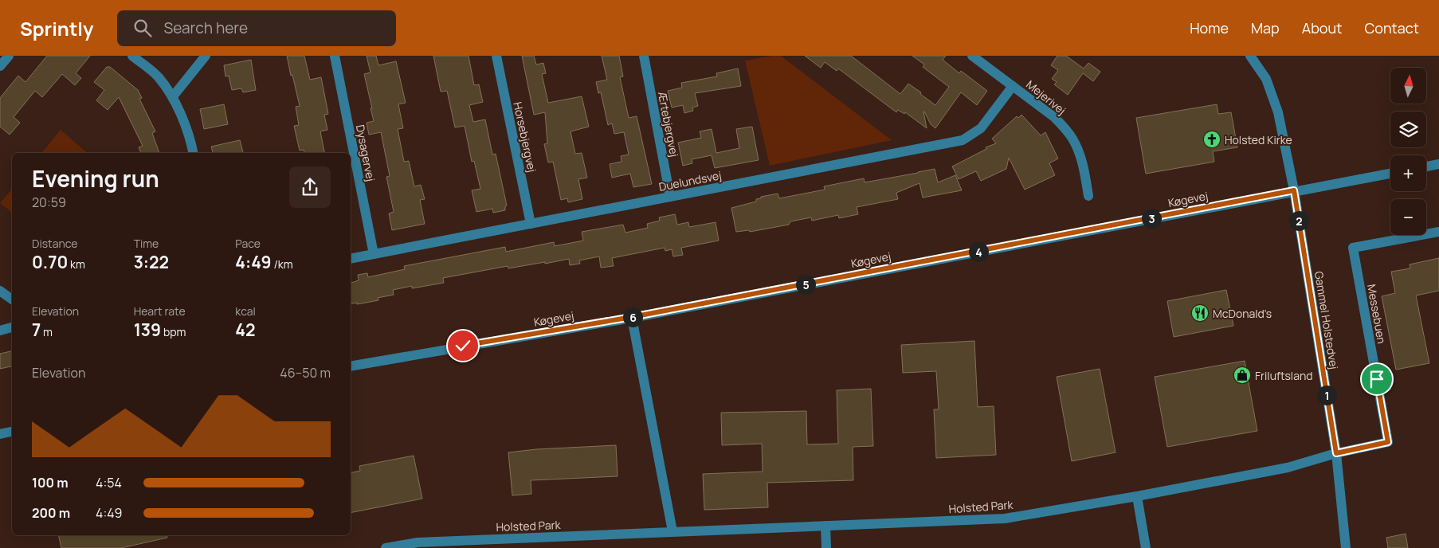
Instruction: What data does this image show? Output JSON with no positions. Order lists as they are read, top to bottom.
{
  "streets": {
    "street": [
      "Mejerivej",
      "Ærtebjergvej",
      "Horsebjergvej",
      "Dysagervej",
      "Duelundsvej",
      "Køgevej",
      "Messebuen",
      "Gammel Holstedvej",
      "Holsted Park"
    ]
  },
  "crossings": [
    ["Mejerivej", "Duelundsvej"],
    ["Ærtebjergvej", "Duelundsvej"],
    ["Horsebjergvej", "Duelundsvej"],
    ["Dysagervej", "Duelundsvej"],
    ["Køgevej", "Gammel Holstedvej"],
    ["Messebuen", "Gammel Holstedvej"],
    ["Messebuen", "Holsted Park"],
    ["Gammel Holstedvej", "Holsted Park"]
  ],
  "places": {
    "church": ["Holsted Kirke"],
    "restaurant": ["McDonald's"],
    "shop": ["Friluftsland"]
  },
  "north": "top",
  "page": {
    "header": "Sprintly",
    "search": "Search here",
    "nav": [
      "Home",
      "Map",
      "About",
      "Contact"
    ],
    "map_buttons": ["+", "−"],
    "heading": ["Evening run", "20:59"],
    "pins": [
      "3",
      "2",
      "4",
      "5",
      "6",
      "1"
    ],
    "stats": [
      ["Distance", "0.70 km"],
      ["Time", "3:22"],
      ["Pace", "4:49 /km"],
      ["Elevation", "7 m"],
      ["Heart rate", "139 bpm"],
      ["kcal", "42"]
    ],
    "chart": ["Elevation", "46–50 m"],
    "list": [
      {
        "name": "100 m",
        "note": "4:54"
      },
      {
        "name": "200 m",
        "note": "4:49"
      }
    ]
  }
}
